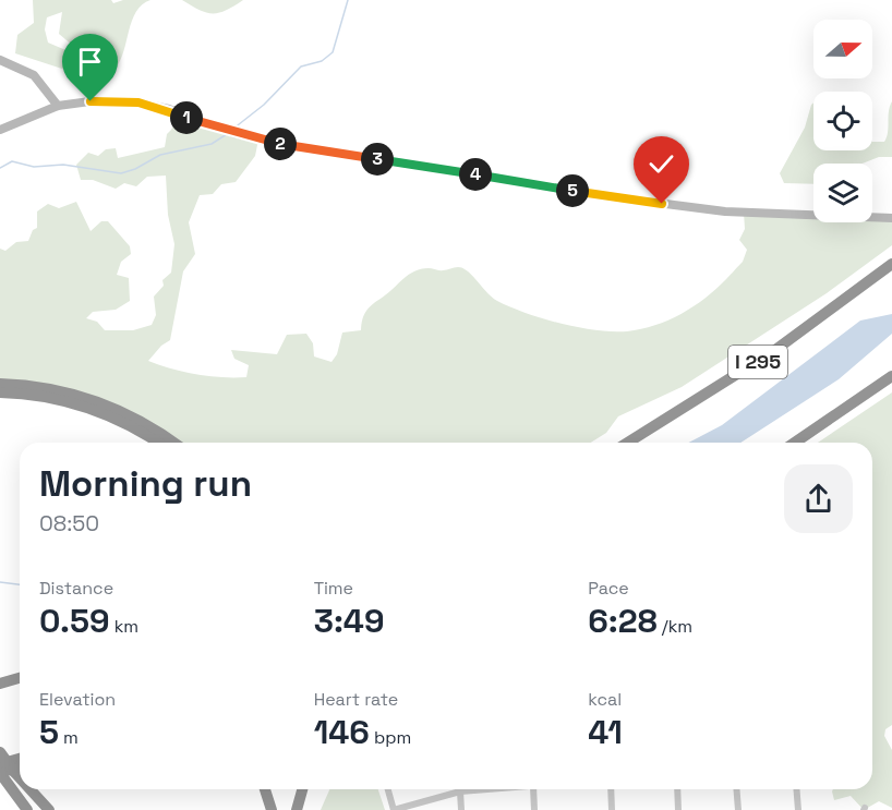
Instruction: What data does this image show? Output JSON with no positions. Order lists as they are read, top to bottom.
{
  "streets": {
    "highway": ["I 295"]
  },
  "north": "right",
  "page": {
    "pins": [
      "1",
      "2",
      "3",
      "4",
      "5"
    ],
    "heading": ["Morning run", "08:50"],
    "stats": [
      ["Distance", "0.59 km"],
      ["Time", "3:49"],
      ["Pace", "6:28 /km"],
      ["Elevation", "5 m"],
      ["Heart rate", "146 bpm"],
      ["kcal", "41"]
    ]
  }
}
